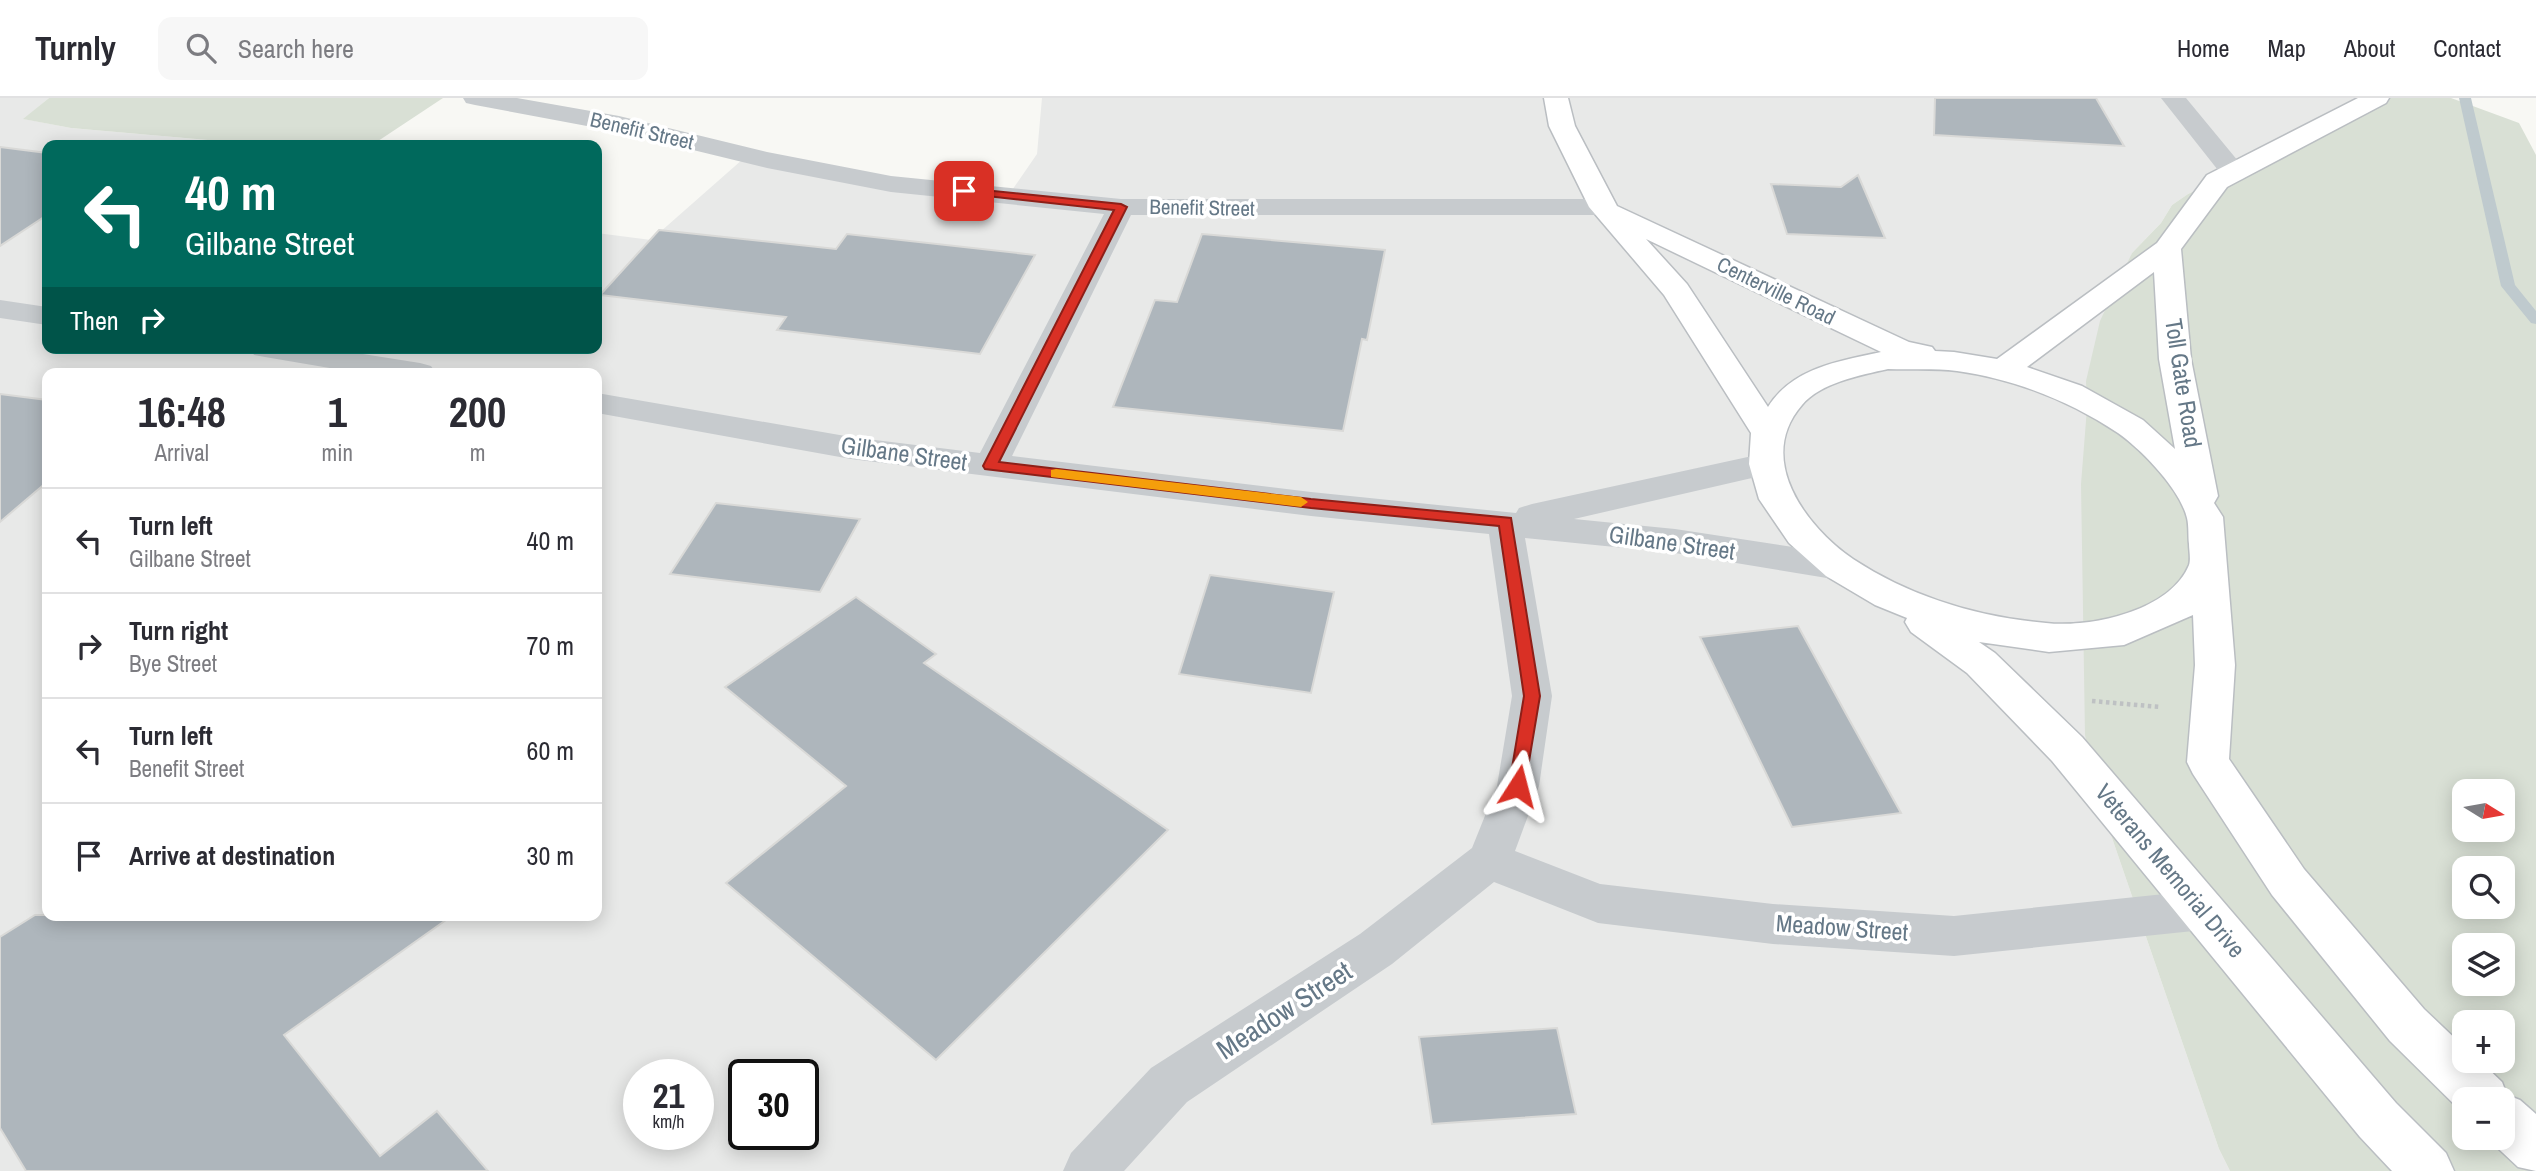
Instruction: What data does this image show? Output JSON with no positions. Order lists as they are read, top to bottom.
{
  "streets": {
    "main road": ["Centerville Road", "Toll Gate Road", "Veterans Memorial Drive"],
    "street": ["Benefit Street", "Gilbane Street", "Meadow Street"]
  },
  "crossings": [
    ["Benefit Street", "Centerville Road"],
    ["Veterans Memorial Drive", "Meadow Street"]
  ],
  "north": "right",
  "page": {
    "header": "Turnly",
    "search": "Search here",
    "nav": [
      "Home",
      "Map",
      "About",
      "Contact"
    ],
    "turn": ["40 m", "Gilbane Street"],
    "then": "Then",
    "eta": [
      "16:48",
      "Arrival",
      "1",
      "min",
      "200",
      "m"
    ],
    "list": [
      {
        "name": "Turn left",
        "note": "Gilbane Street",
        "value": "40 m"
      },
      {
        "name": "Turn right",
        "note": "Bye Street",
        "value": "70 m"
      },
      {
        "name": "Turn left",
        "note": "Benefit Street",
        "value": "60 m"
      },
      {
        "name": "Arrive at destination",
        "value": "30 m"
      }
    ],
    "map_buttons": ["+", "−"],
    "speed": "21 km/h",
    "limit": "30"
  }
}
